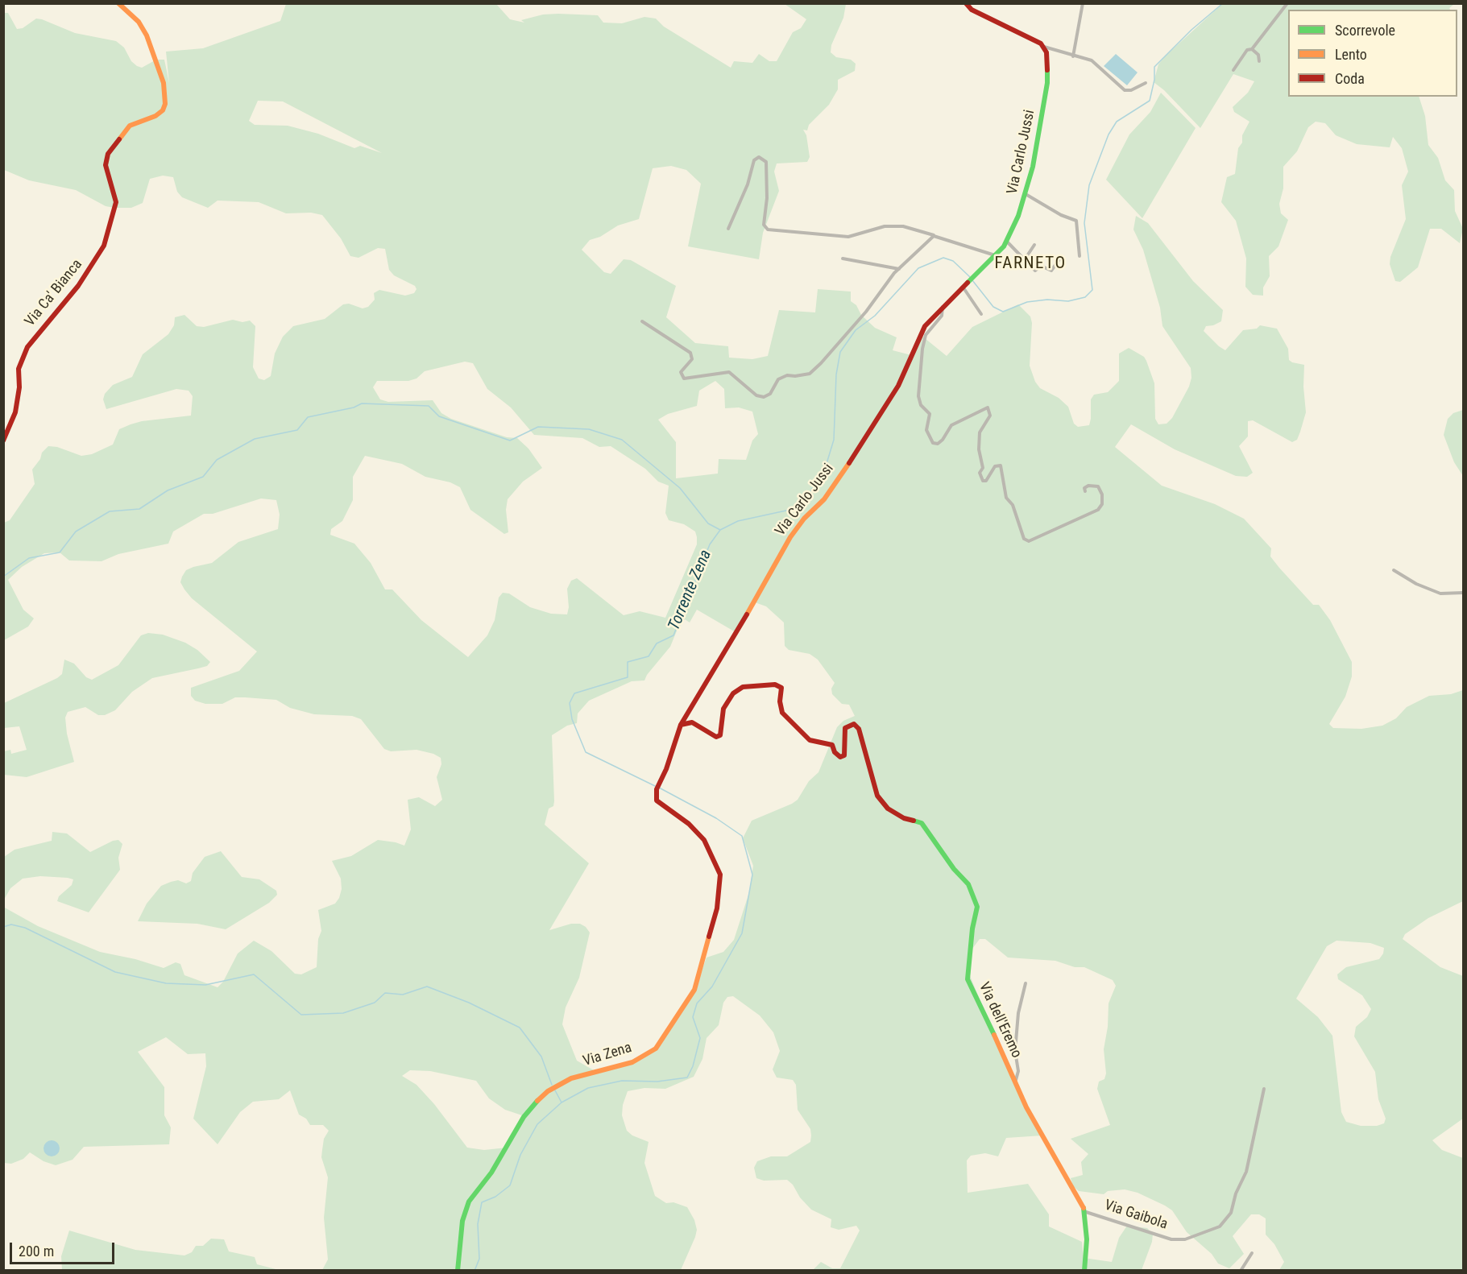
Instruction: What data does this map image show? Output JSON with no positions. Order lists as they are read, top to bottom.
{
  "streets": {
    "street": [
      "Via Carlo Jussi",
      "Via Ca' Bianca",
      "Via dell'Eremo",
      "Via Zena",
      "Via Gaibola"
    ]
  },
  "crossings": [
    ["Via Carlo Jussi", "Via dell'Eremo"],
    ["Via Carlo Jussi", "Via Zena"],
    ["Via dell'Eremo", "Via Gaibola"]
  ],
  "districts": ["FARNETO"],
  "water": ["Torrente Zena"],
  "legend": ["Scorrevole", "Lento", "Coda"],
  "scale_bar": "200 m"
}
